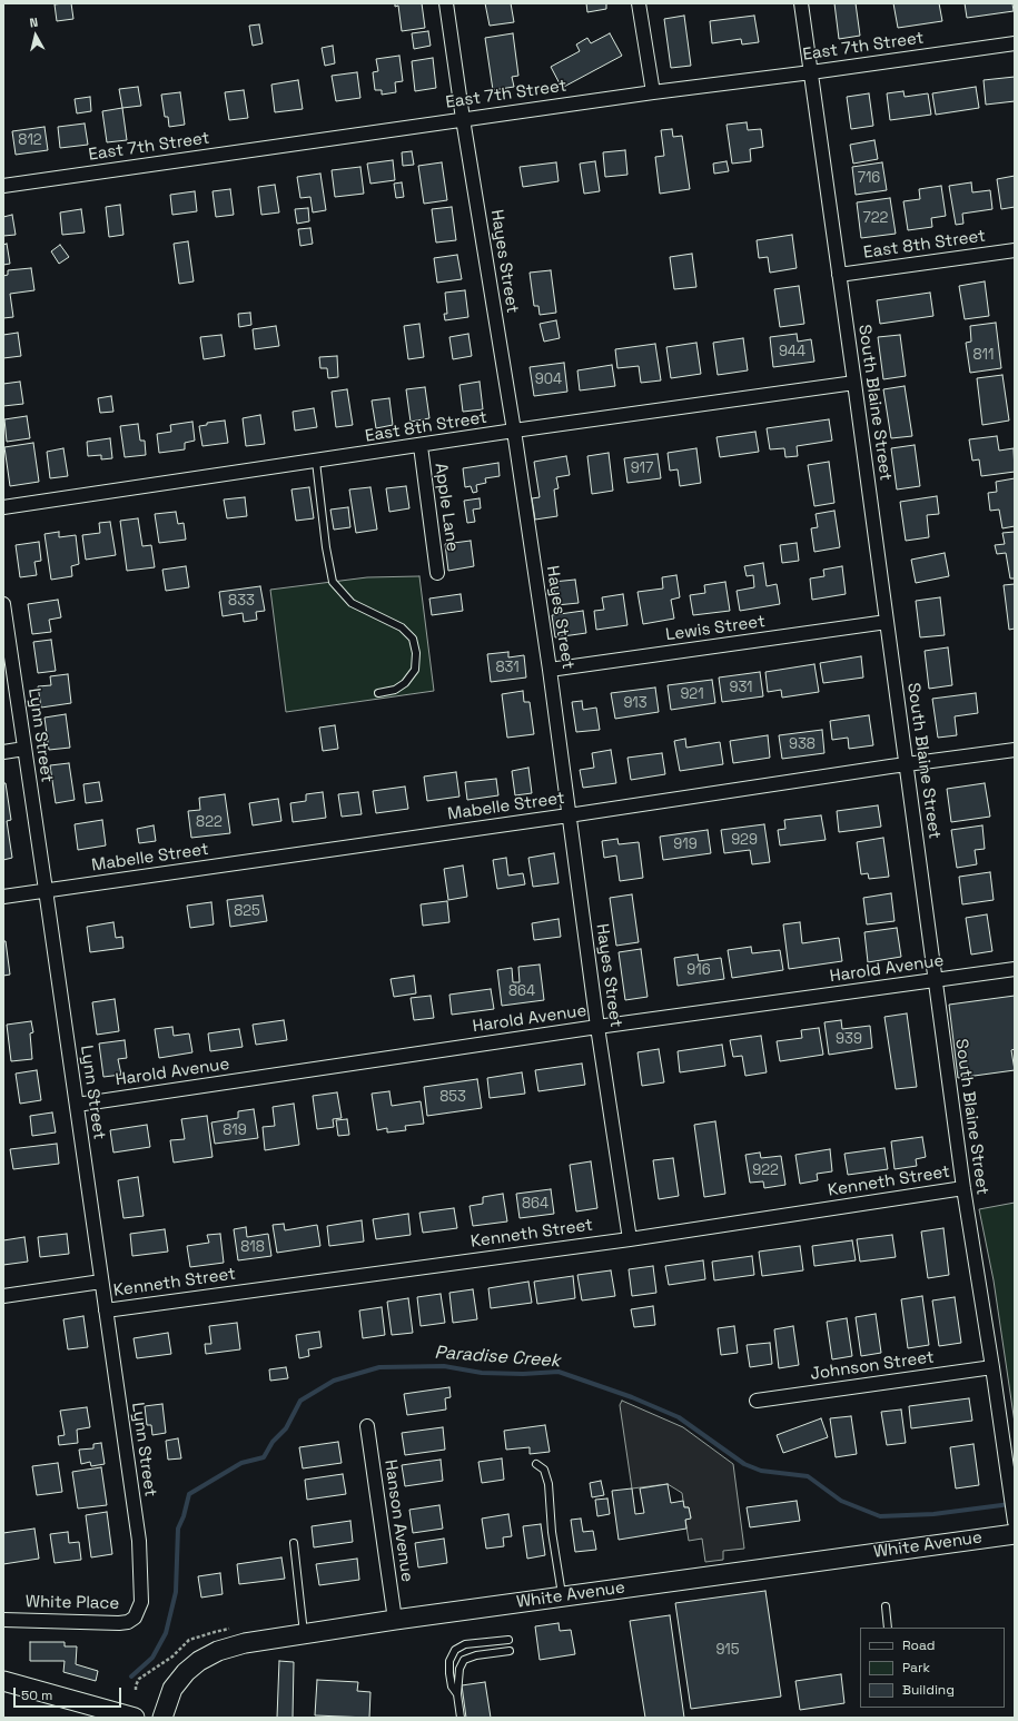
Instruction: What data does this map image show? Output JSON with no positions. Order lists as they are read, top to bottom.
{
  "streets": {
    "street": [
      "East 7th Street",
      "East 8th Street",
      "Hayes Street",
      "South Blaine Street",
      "Apple Lane",
      "Lewis Street",
      "Lynn Street",
      "Mabelle Street",
      "Harold Avenue",
      "Kenneth Street",
      "Johnson Street",
      "Hanson Avenue",
      "White Avenue",
      "White Place"
    ]
  },
  "crossings": [
    ["East 7th Street", "Hayes Street"],
    ["East 7th Street", "South Blaine Street"],
    ["East 8th Street", "Hayes Street"],
    ["East 8th Street", "South Blaine Street"],
    ["East 8th Street", "Apple Lane"],
    ["Hayes Street", "Lewis Street"],
    ["Hayes Street", "Mabelle Street"],
    ["Hayes Street", "Harold Avenue"],
    ["Hayes Street", "Kenneth Street"],
    ["South Blaine Street", "Lewis Street"],
    ["South Blaine Street", "Mabelle Street"],
    ["South Blaine Street", "Harold Avenue"],
    ["South Blaine Street", "Kenneth Street"],
    ["South Blaine Street", "Johnson Street"],
    ["Lynn Street", "Mabelle Street"],
    ["Lynn Street", "Harold Avenue"],
    ["Lynn Street", "Kenneth Street"],
    ["Lynn Street", "White Place"],
    ["Hanson Avenue", "White Avenue"]
  ],
  "water": ["Paradise Creek"],
  "house_numbers": [
    "812",
    "716",
    "722",
    "944",
    "811",
    "904",
    "917",
    "833",
    "831",
    "931",
    "921",
    "913",
    "938",
    "822",
    "929",
    "919",
    "825",
    "916",
    "864",
    "939",
    "853",
    "819",
    "922",
    "864",
    "818",
    "915"
  ],
  "legend": ["Road", "Park", "Building"],
  "scale_bar": "50 m",
  "north": "top"
}
